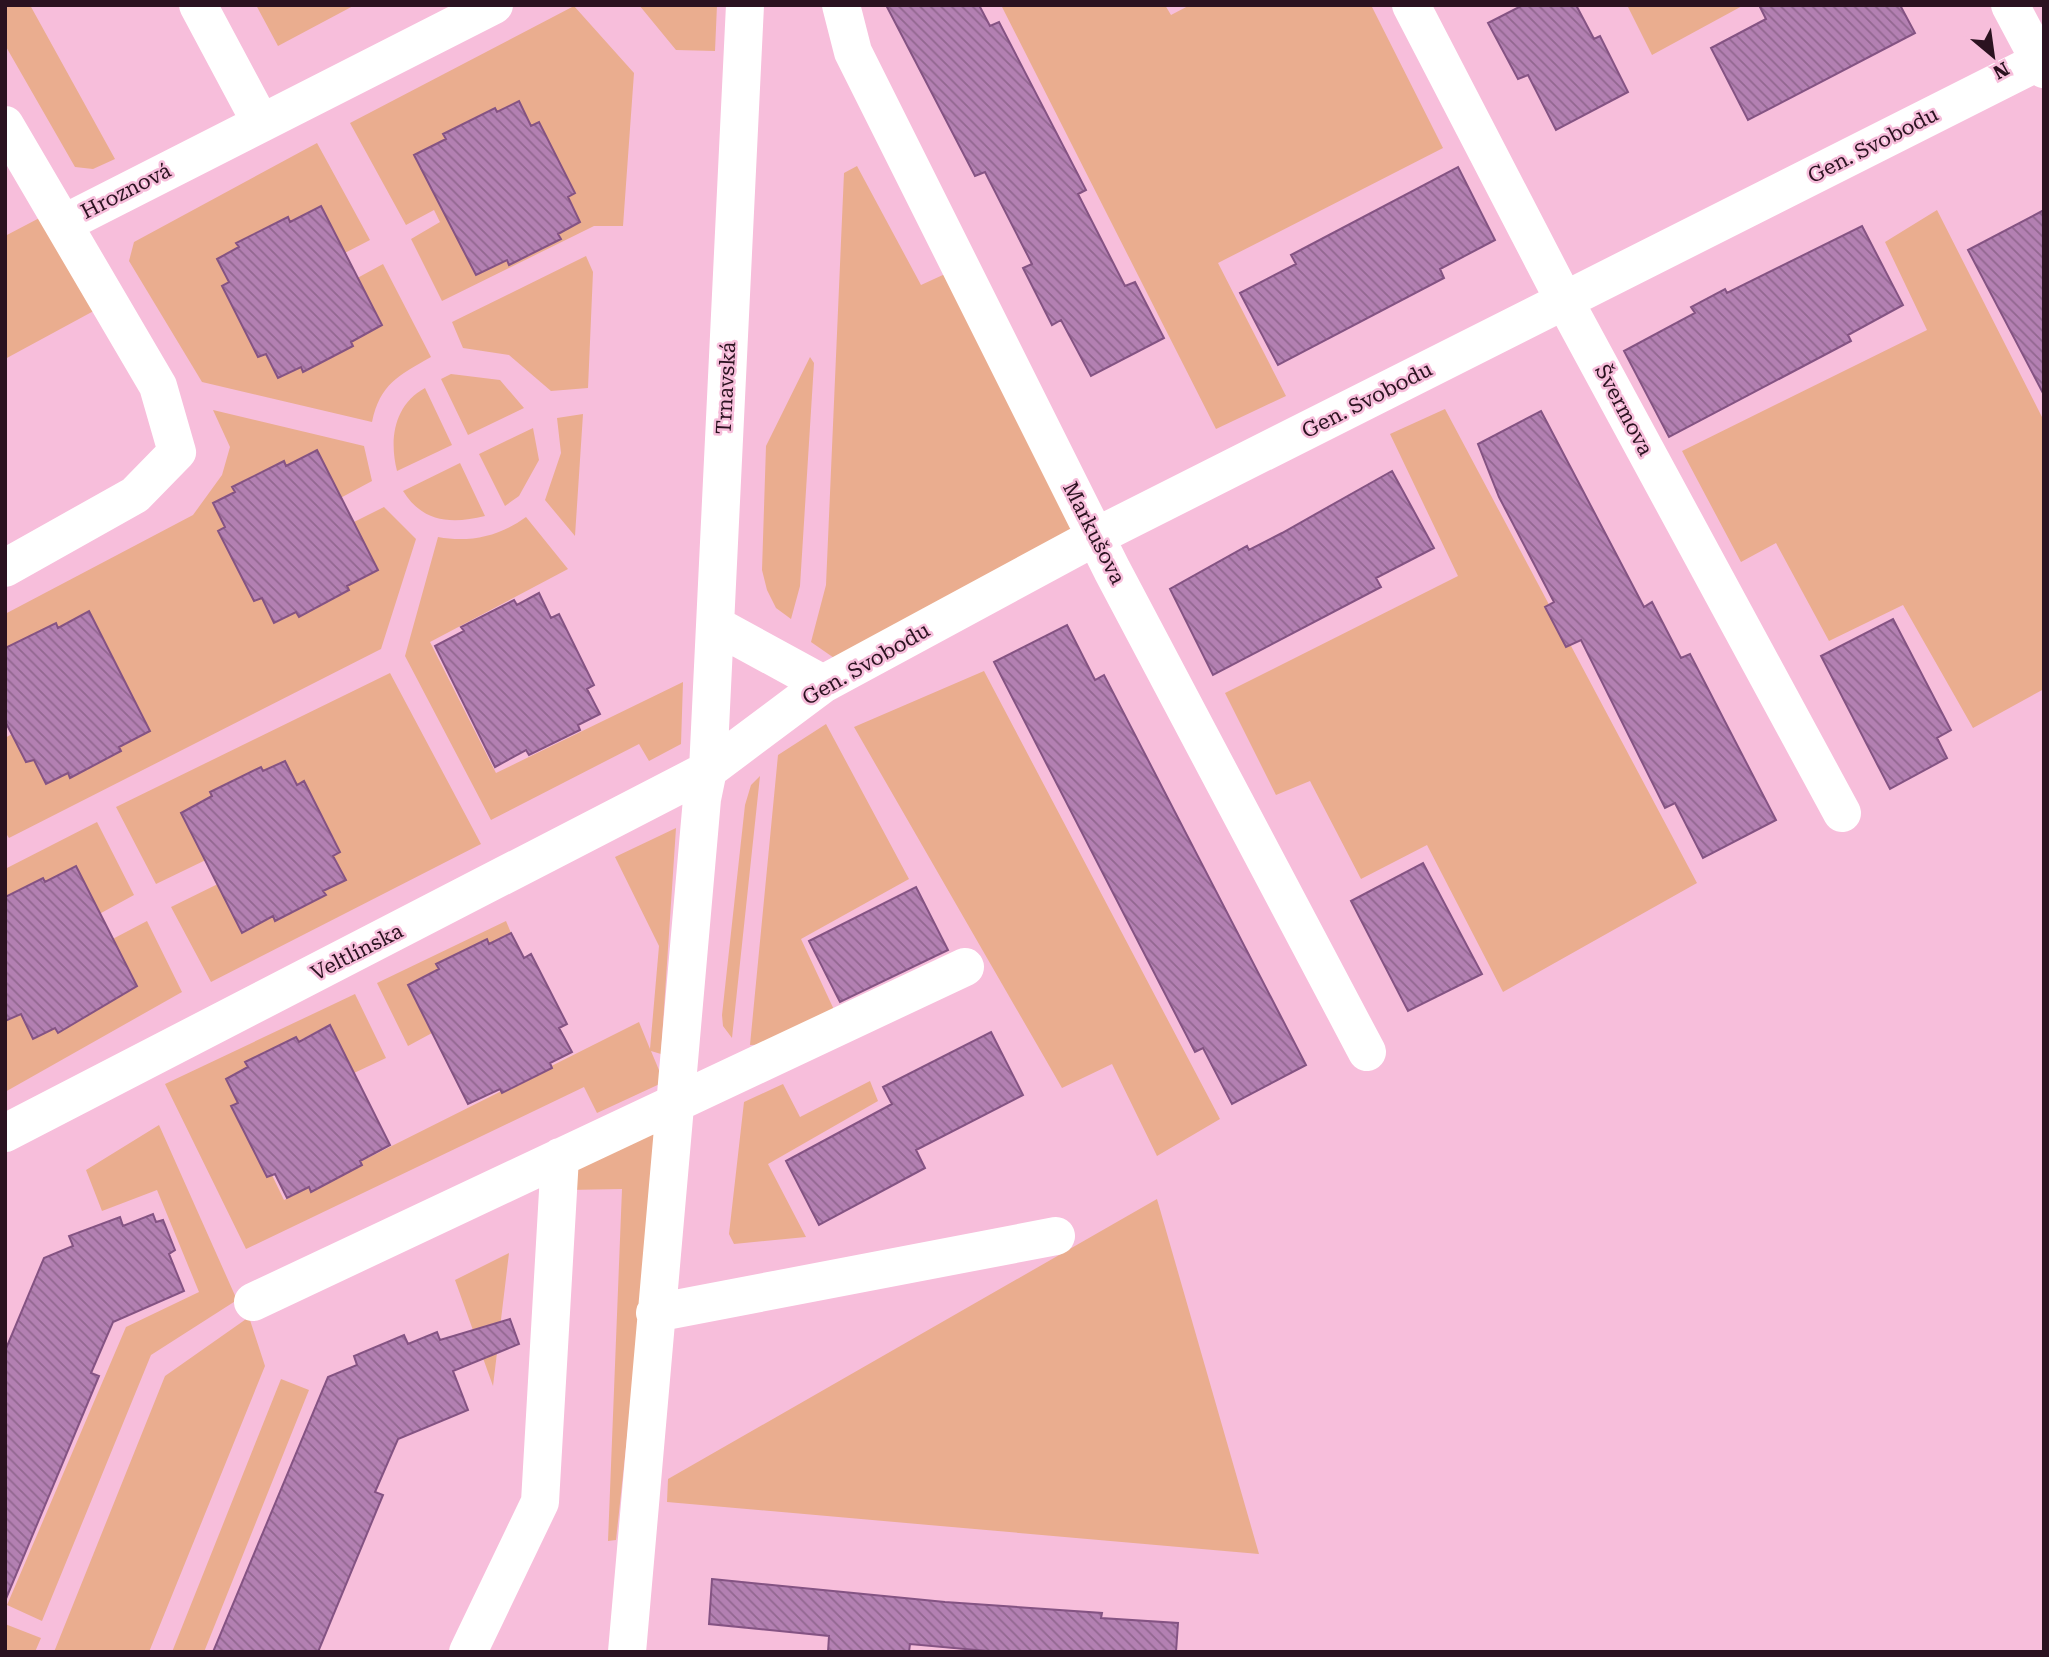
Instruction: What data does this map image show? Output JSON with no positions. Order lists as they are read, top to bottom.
{
  "streets": {
    "street": [
      "Gen. Svobodu",
      "Hroznová",
      "Trnavská",
      "Švermova",
      "Markušova",
      "Veltlínska"
    ]
  },
  "crossings": [
    ["Gen. Svobodu", "Trnavská"],
    ["Gen. Svobodu", "Švermova"],
    ["Gen. Svobodu", "Markušova"],
    ["Gen. Svobodu", "Veltlínska"],
    ["Trnavská", "Veltlínska"]
  ],
  "north": "bottom right"
}
